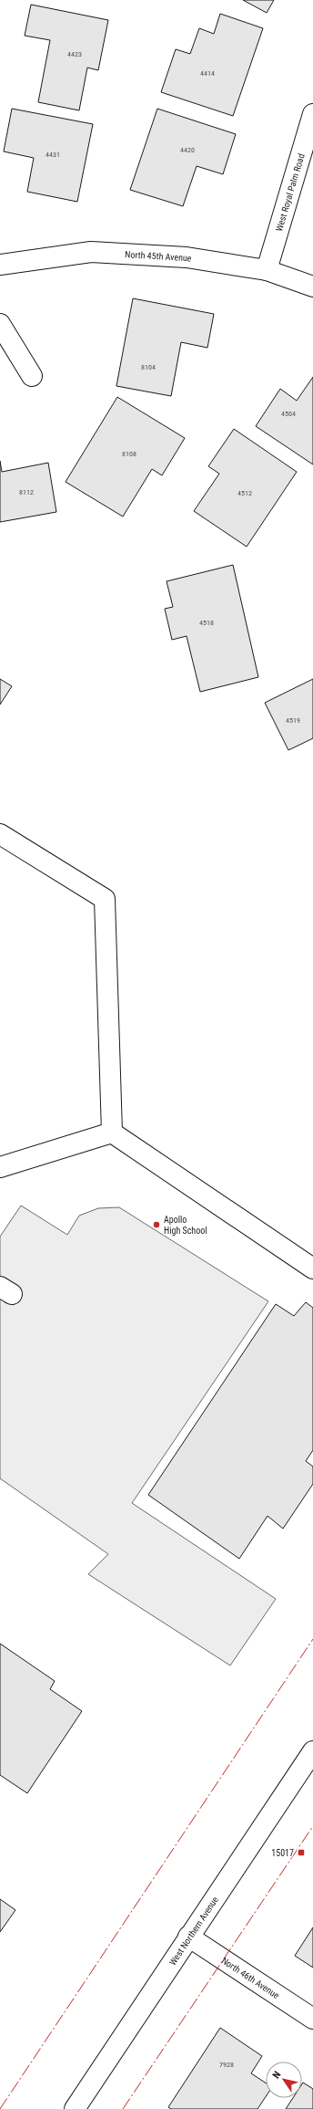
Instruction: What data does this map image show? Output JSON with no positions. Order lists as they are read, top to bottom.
{
  "streets": {
    "street": [
      "West Royal Palm Road",
      "North 45th Avenue",
      "West Northern Avenue",
      "North 46th Avenue"
    ]
  },
  "crossings": [
    ["West Royal Palm Road", "North 45th Avenue"],
    ["West Northern Avenue", "North 46th Avenue"]
  ],
  "places": {
    "other": ["Apollo High School"],
    "transit": ["15017"]
  },
  "house_numbers": [
    "4423",
    "4414",
    "4420",
    "4431",
    "8104",
    "4504",
    "8108",
    "8112",
    "4512",
    "4518",
    "4519",
    "7928"
  ],
  "north": "top left"
}
